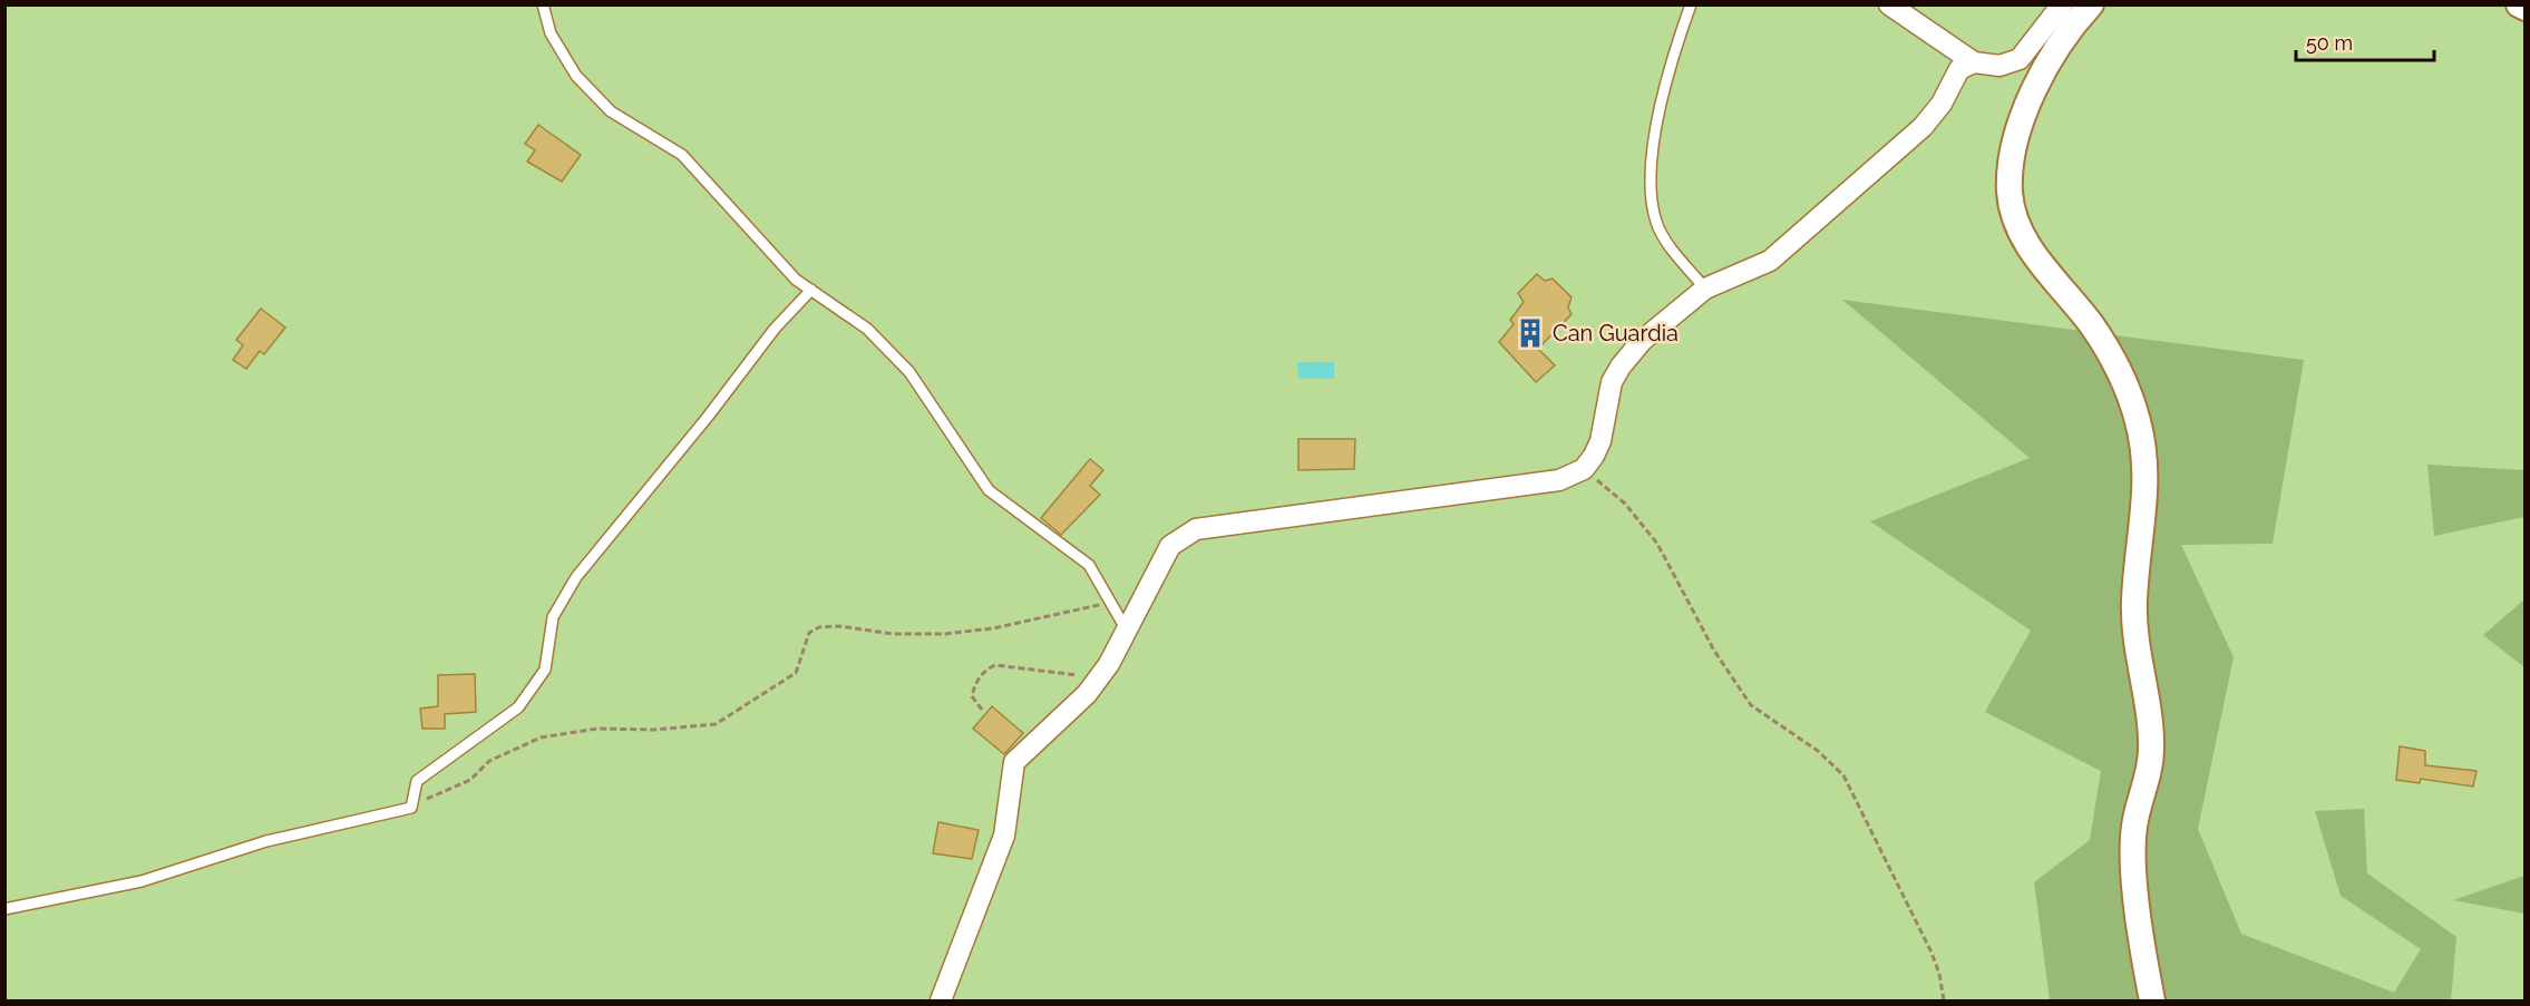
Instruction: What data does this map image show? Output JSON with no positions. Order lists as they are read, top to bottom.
{
  "places": {
    "building": ["Can Guardia"]
  },
  "scale_bar": "50 m"
}
